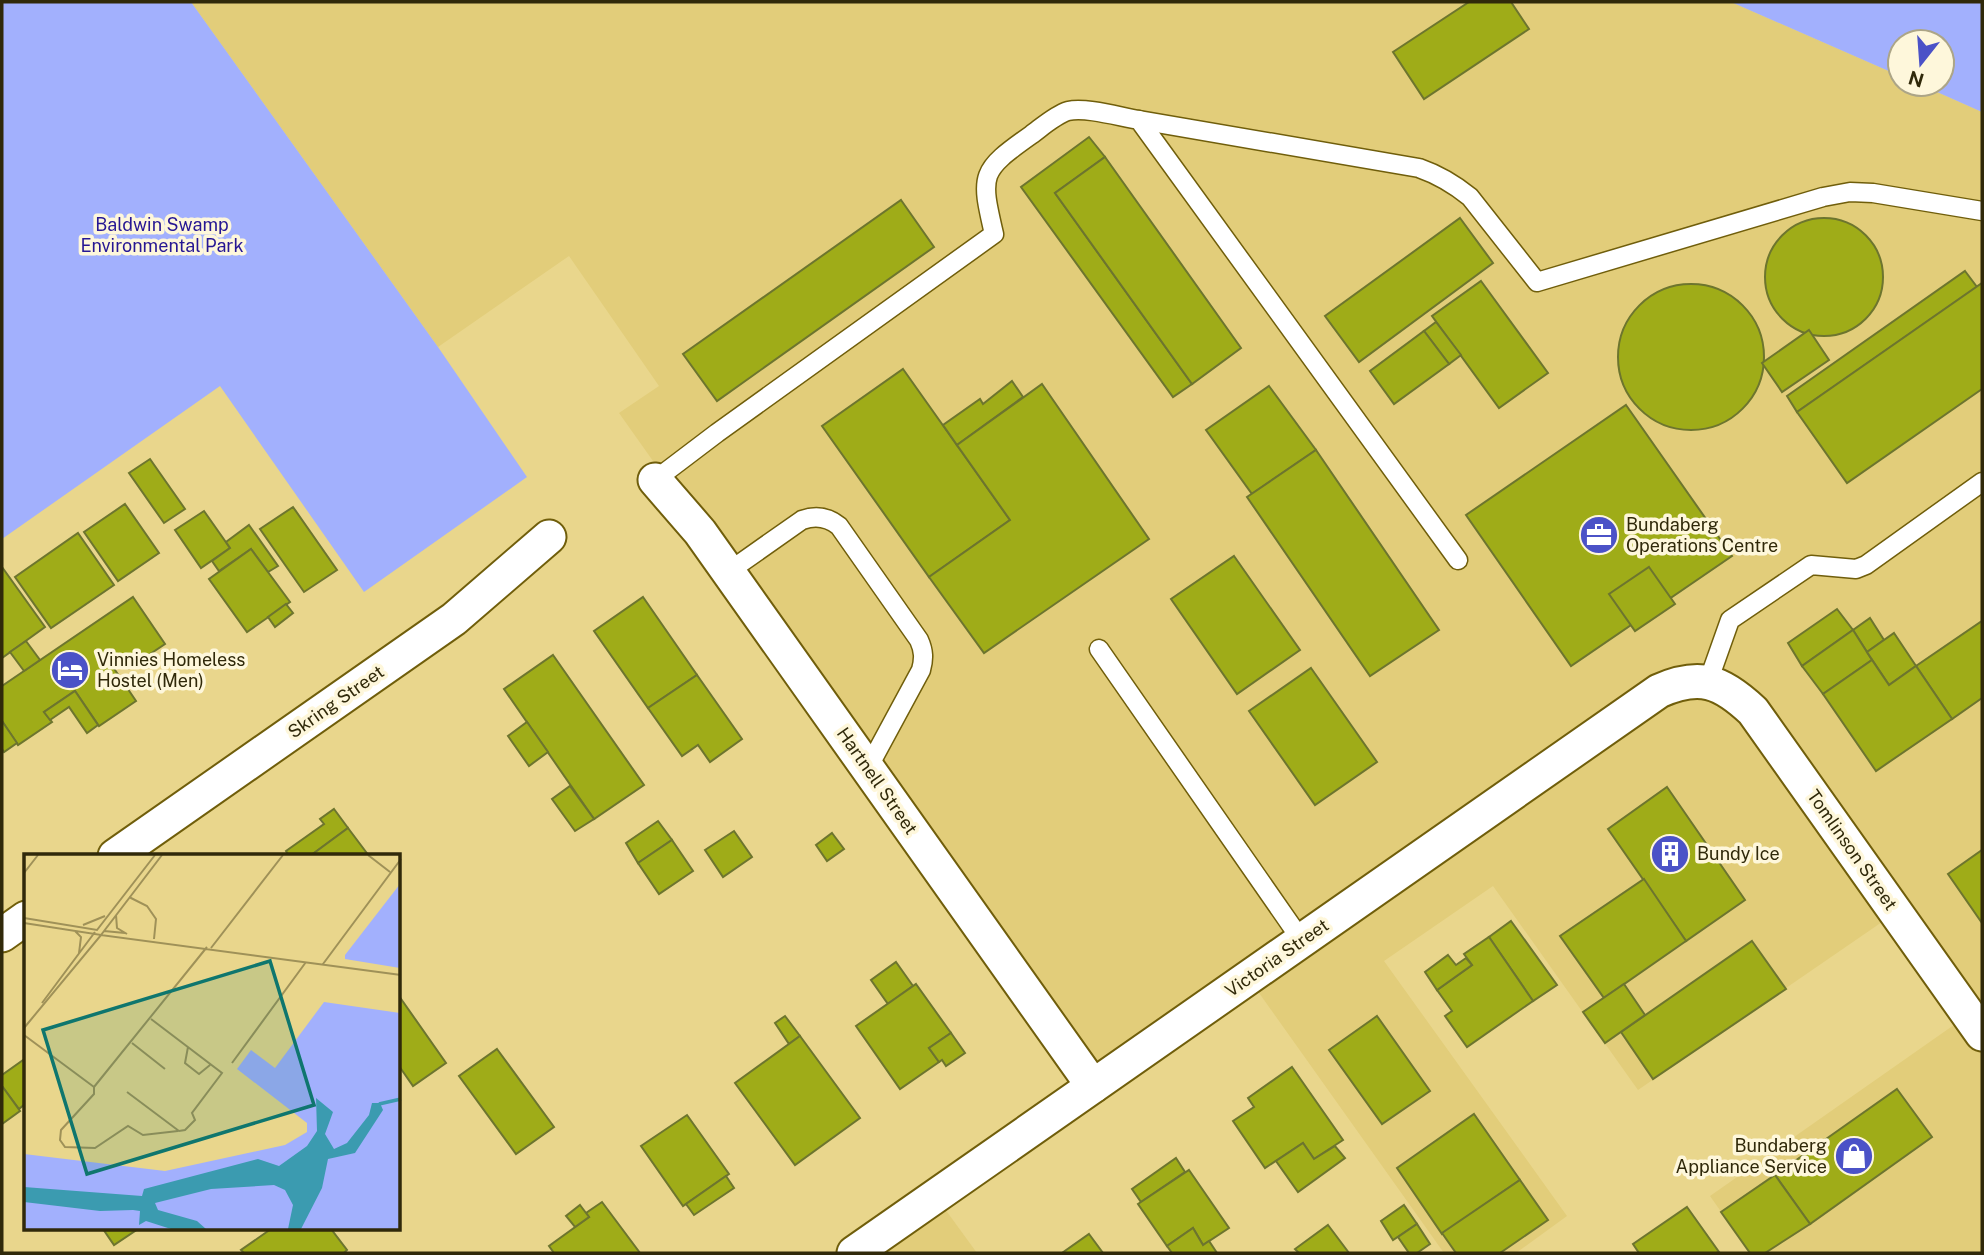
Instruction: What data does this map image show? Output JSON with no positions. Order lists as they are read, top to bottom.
{
  "streets": {
    "street": [
      "Skring Street",
      "Hartnell Street",
      "Tomlinson Street",
      "Victoria Street"
    ]
  },
  "crossings": [
    ["Hartnell Street", "Victoria Street"],
    ["Tomlinson Street", "Victoria Street"]
  ],
  "parks": ["Baldwin Swamp Environmental Park"],
  "places": {
    "office": ["Bundaberg Operations Centre"],
    "hotel": ["Vinnies Homeless Hostel (Men)"],
    "building": ["Bundy Ice"],
    "shop": ["Bundaberg Appliance Service"]
  },
  "north": "bottom"
}
